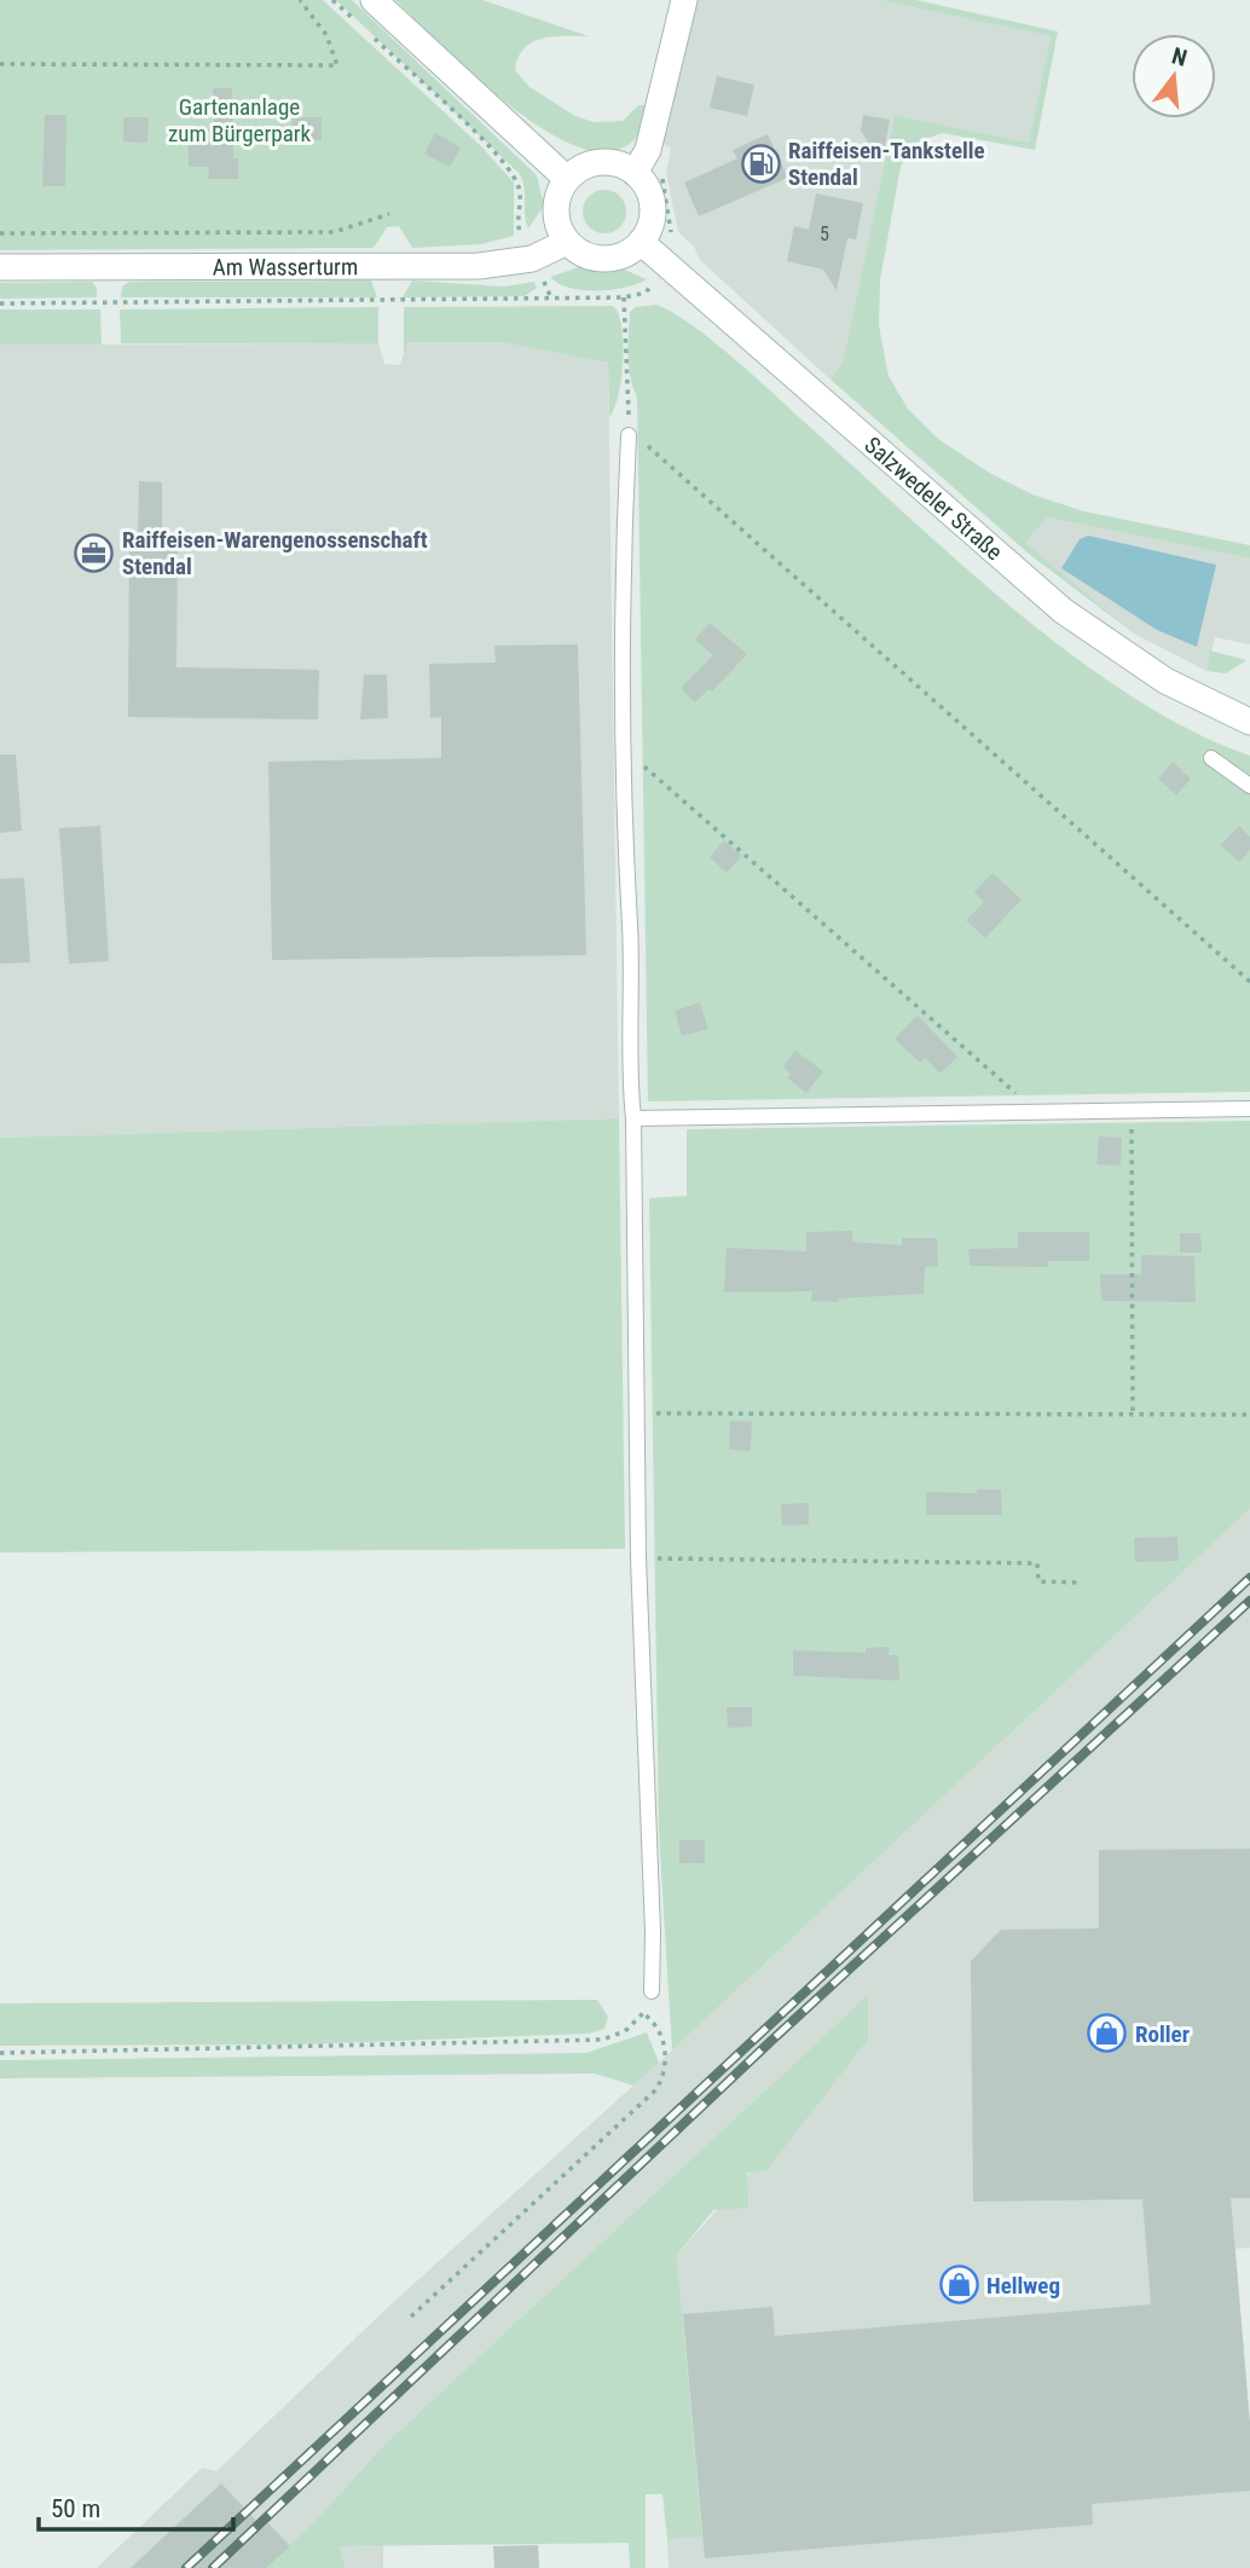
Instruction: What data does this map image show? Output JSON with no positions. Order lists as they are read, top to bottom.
{
  "streets": {
    "main road": ["Am Wasserturm", "Salzwedeler Straße"]
  },
  "crossings": [
    ["Am Wasserturm", "Salzwedeler Straße"]
  ],
  "parks": ["Gartenanlage zum Bürgerpark"],
  "places": {
    "fuel station": ["Raiffeisen-Tankstelle Stendal"],
    "office": ["Raiffeisen-Warengenossenschaft Stendal"],
    "shop": ["Roller", "Hellweg"]
  },
  "house_numbers": ["5"],
  "scale_bar": "50 m",
  "north": "top"
}
